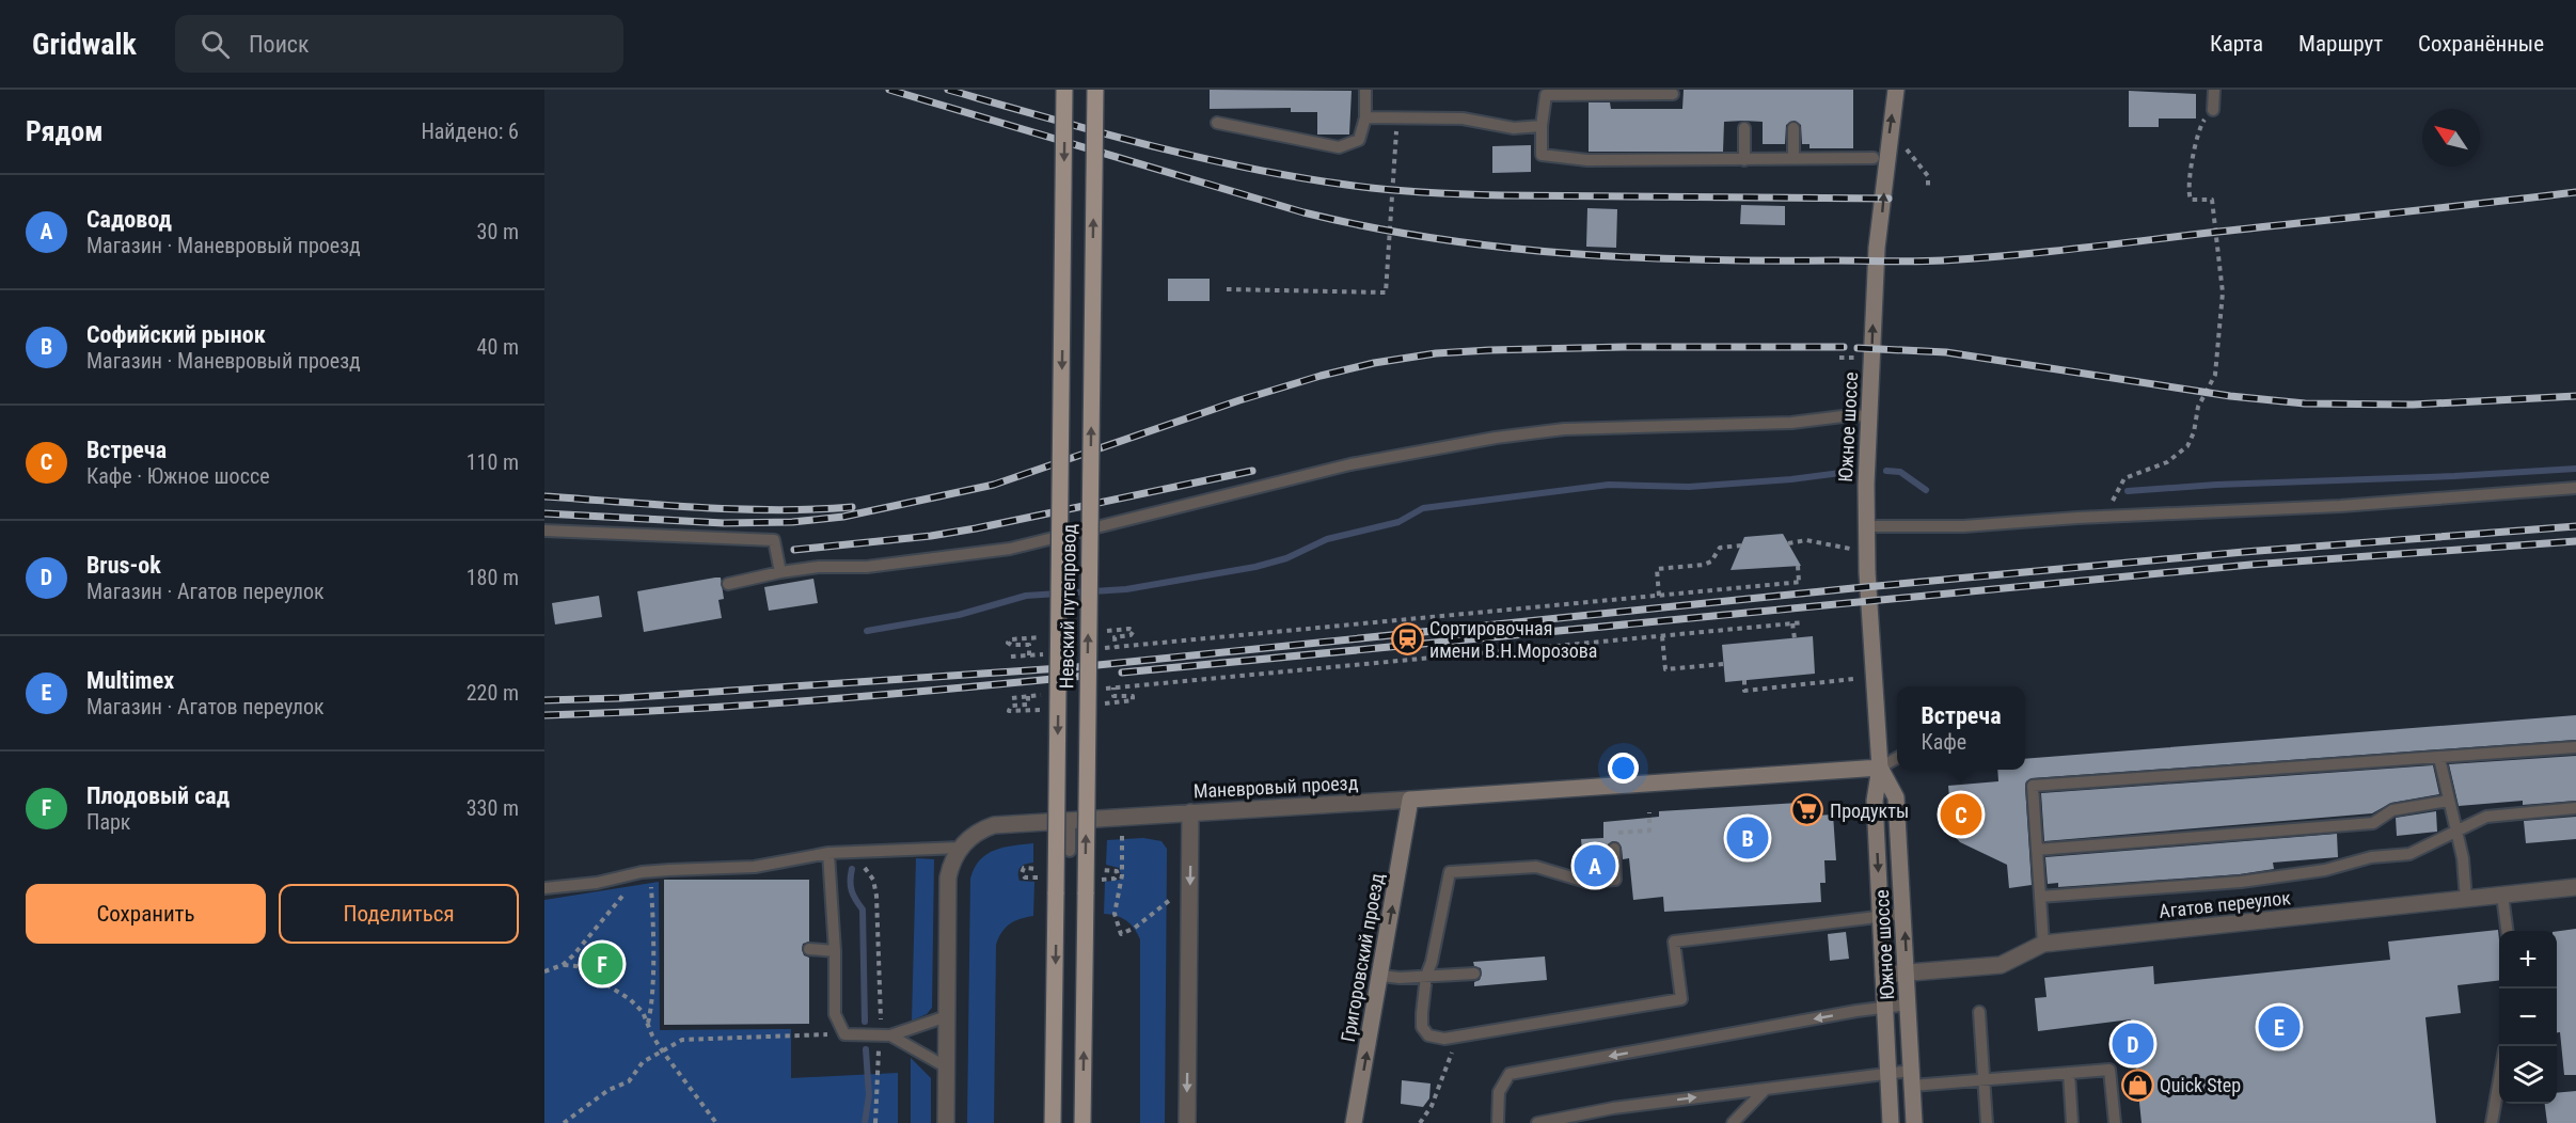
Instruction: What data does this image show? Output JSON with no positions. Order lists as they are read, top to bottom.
{
  "streets": {
    "main road": ["Невский путепровод"],
    "street": [
      "Южное шоссе",
      "Маневровый проезд",
      "Агатов переулок",
      "Григоровский проезд"
    ]
  },
  "crossings": [
    ["Южное шоссе", "Маневровый проезд"],
    ["Южное шоссе", "Агатов переулок"],
    ["Маневровый проезд", "Григоровский проезд"]
  ],
  "one_way": ["Григоровский проезд"],
  "places": {
    "station": ["Сортировочная имени В.Н.Морозова"],
    "supermarket": ["Продукты"],
    "shop": ["Quick Step"]
  },
  "north": "top left",
  "page": {
    "header": "Gridwalk",
    "search": "Поиск",
    "nav": ["Карта", "Маршрут", "Сохранённые"],
    "heading": ["Рядом", "Найдено: 6"],
    "list": [
      {
        "mark": "A",
        "name": "Садовод",
        "note": "Магазин · Маневровый проезд",
        "value": "30 m"
      },
      {
        "mark": "B",
        "name": "Софийский рынок",
        "note": "Магазин · Маневровый проезд",
        "value": "40 m"
      },
      {
        "mark": "C",
        "name": "Встреча",
        "note": "Кафе · Южное шоссе",
        "value": "110 m"
      },
      {
        "mark": "D",
        "name": "Brus-ok",
        "note": "Магазин · Агатов переулок",
        "value": "180 m"
      },
      {
        "mark": "E",
        "name": "Multimex",
        "note": "Магазин · Агатов переулок",
        "value": "220 m"
      },
      {
        "mark": "F",
        "name": "Плодовый сад",
        "note": "Парк",
        "value": "330 m"
      }
    ],
    "popup": ["Встреча", "Кафе"],
    "pins": [
      "C",
      "B",
      "A",
      "F",
      "E",
      "D"
    ],
    "buttons": ["Сохранить", "Поделиться"],
    "map_buttons": ["+", "−"]
  }
}
